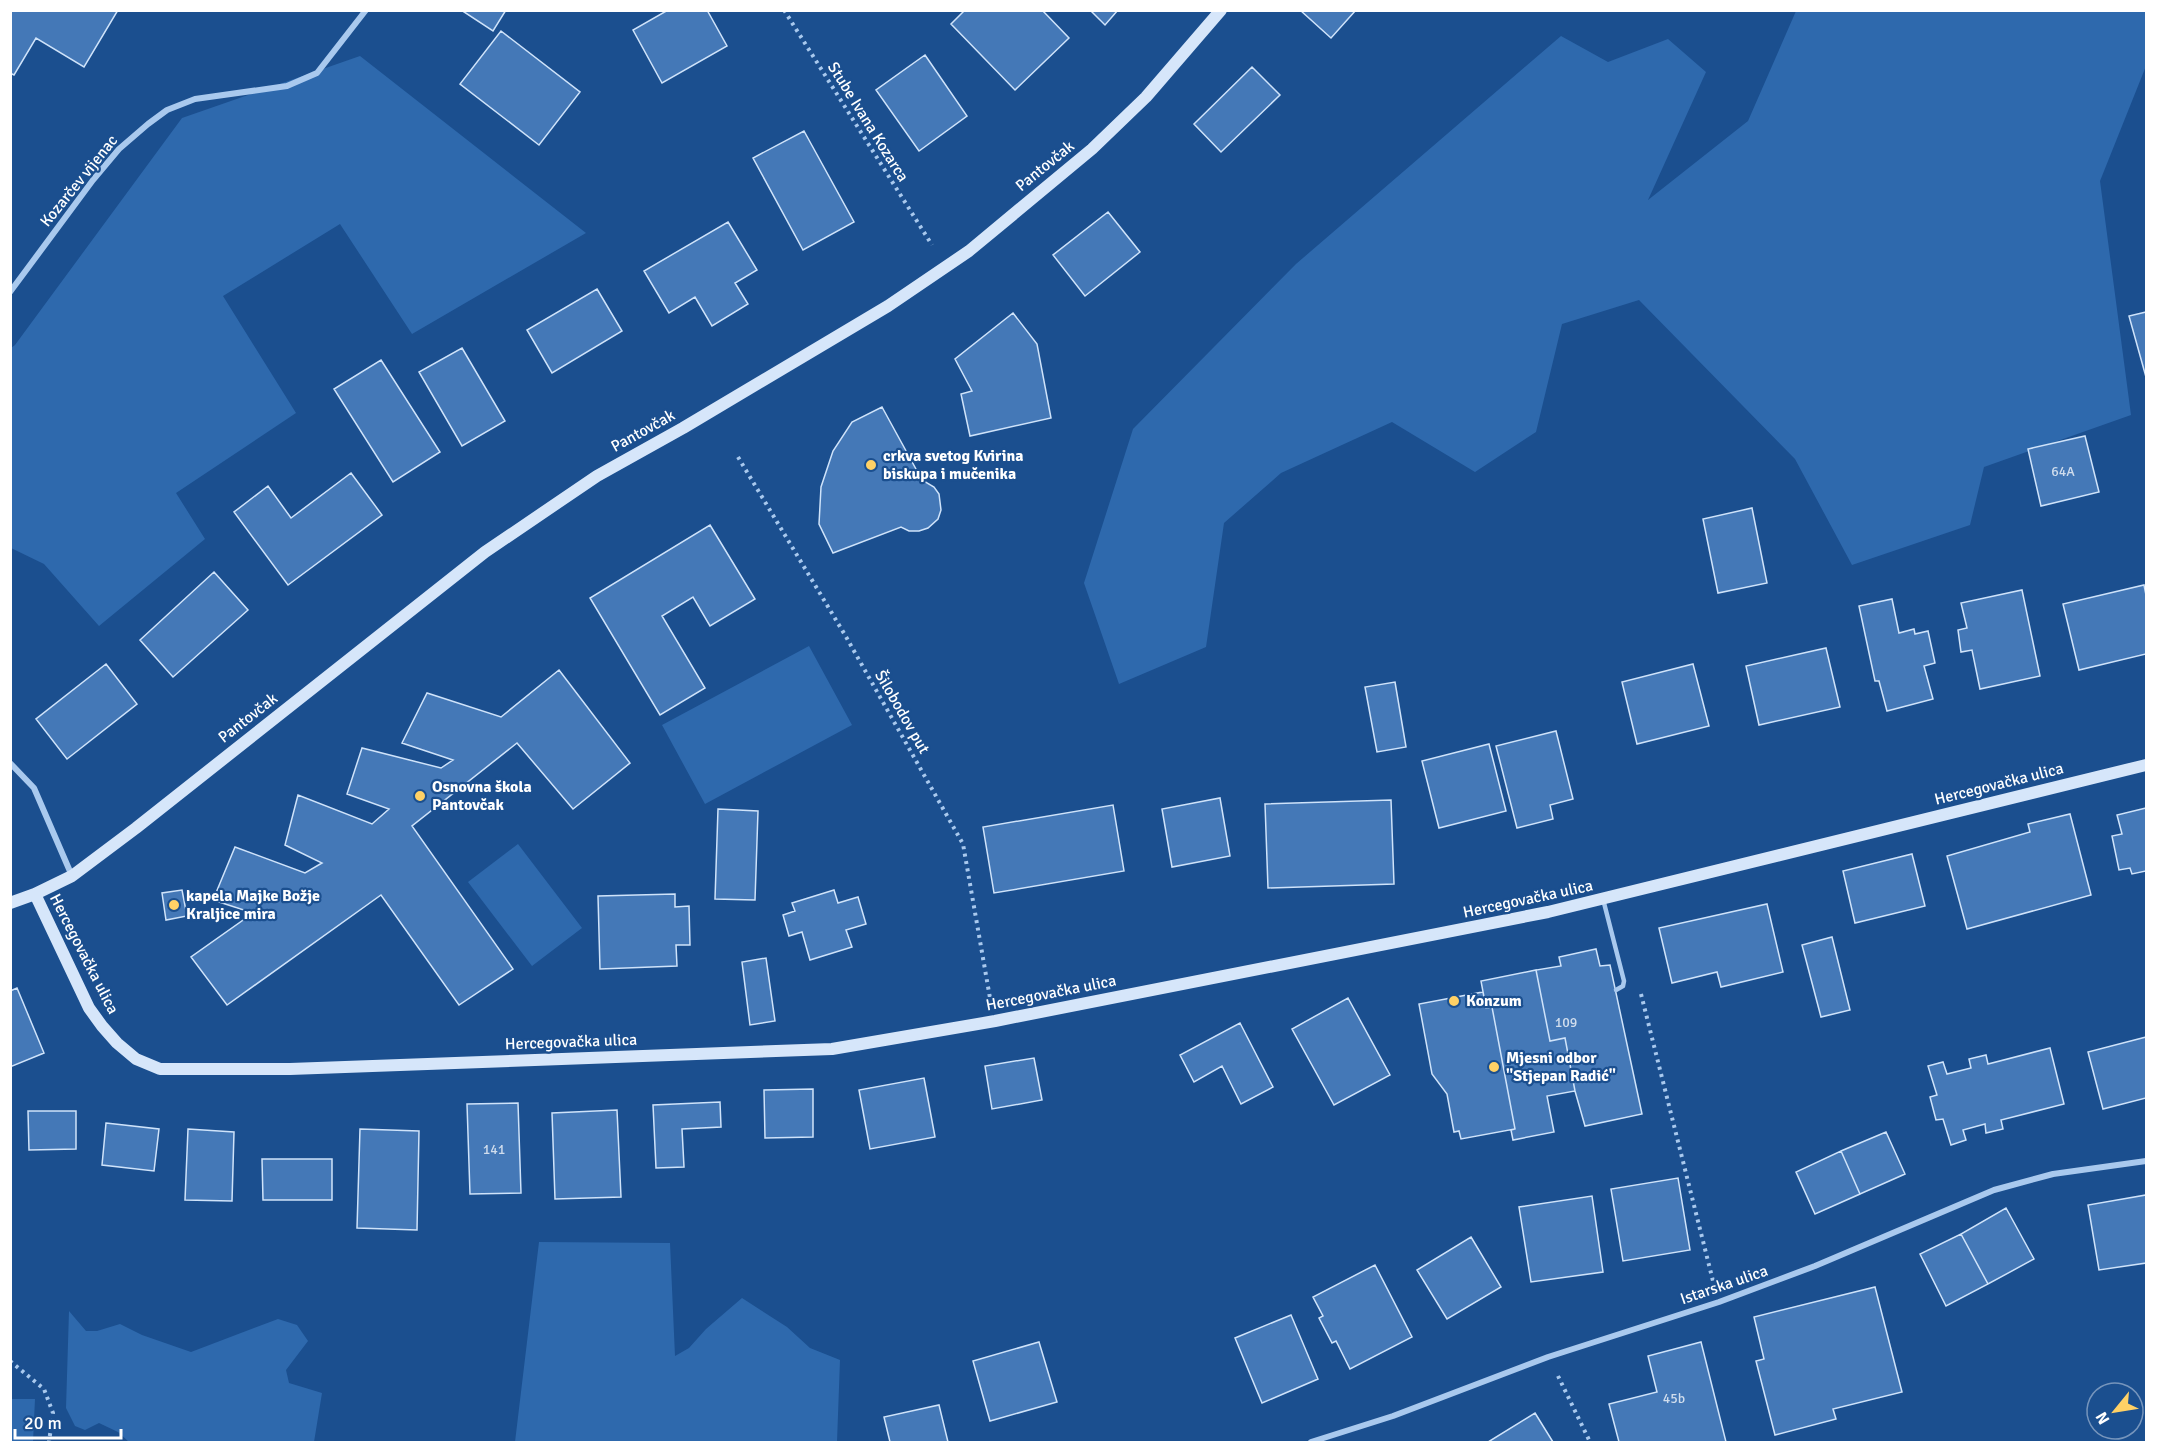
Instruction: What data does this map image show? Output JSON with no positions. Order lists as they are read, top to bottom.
{
  "streets": {
    "street": [
      "Pantovčak",
      "Kozarčev vijenac",
      "Hercegovačka ulica",
      "Istarska ulica"
    ],
    "path": ["Stube Ivana Kozarca", "Šilobodov put"]
  },
  "crossings": [
    ["Pantovčak", "Hercegovačka ulica"]
  ],
  "places": [
    "crkva svetog Kvirina biskupa i mučenika",
    "Osnovna škola Pantovčak",
    "kapela Majke Božje Kraljice mira",
    "Konzum",
    "Mjesni odbor \"Stjepan Radić\""
  ],
  "house_numbers": [
    "64A",
    "109",
    "141",
    "45b"
  ],
  "scale_bar": "20 m",
  "north": "bottom left"
}
